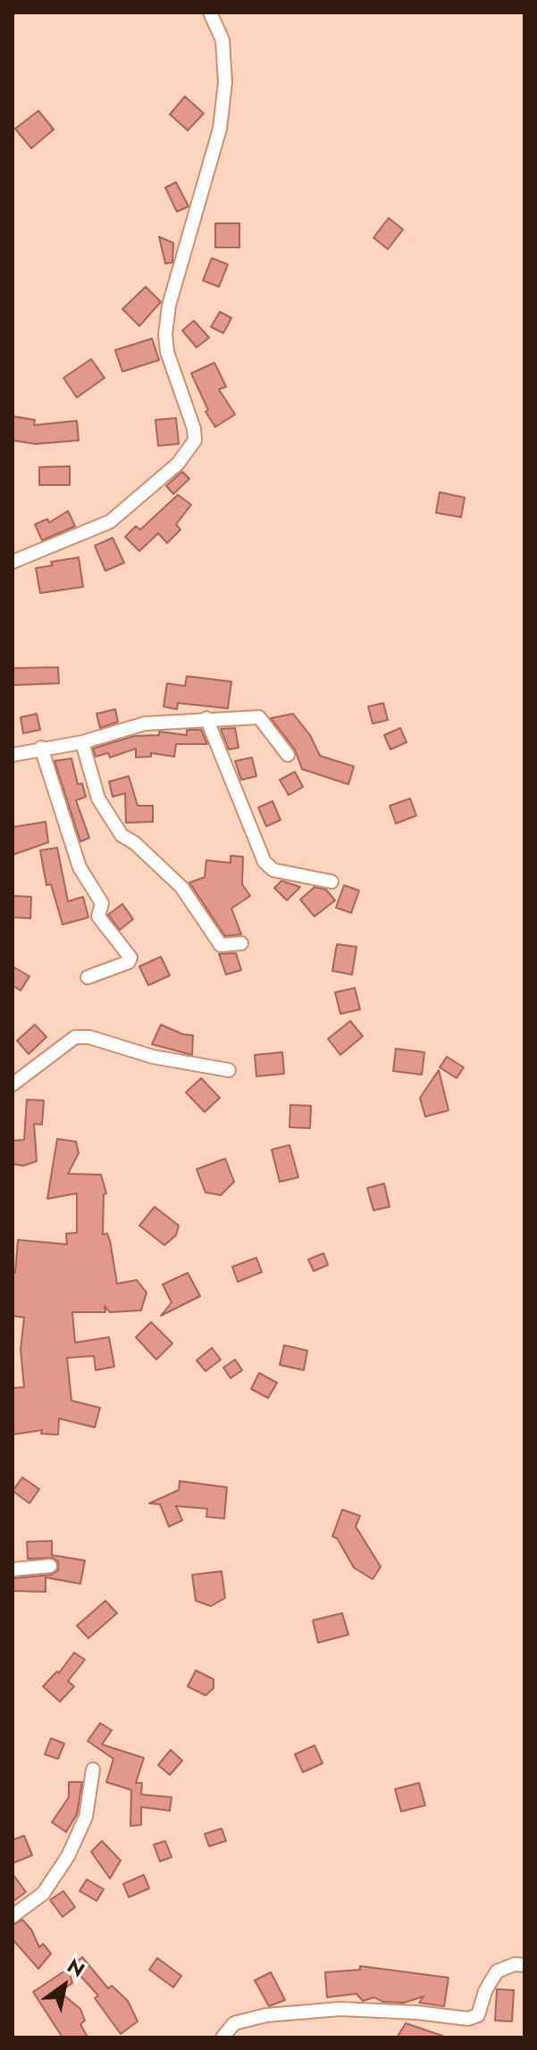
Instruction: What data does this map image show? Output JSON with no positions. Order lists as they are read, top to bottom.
{
  "north": "top right"
}
